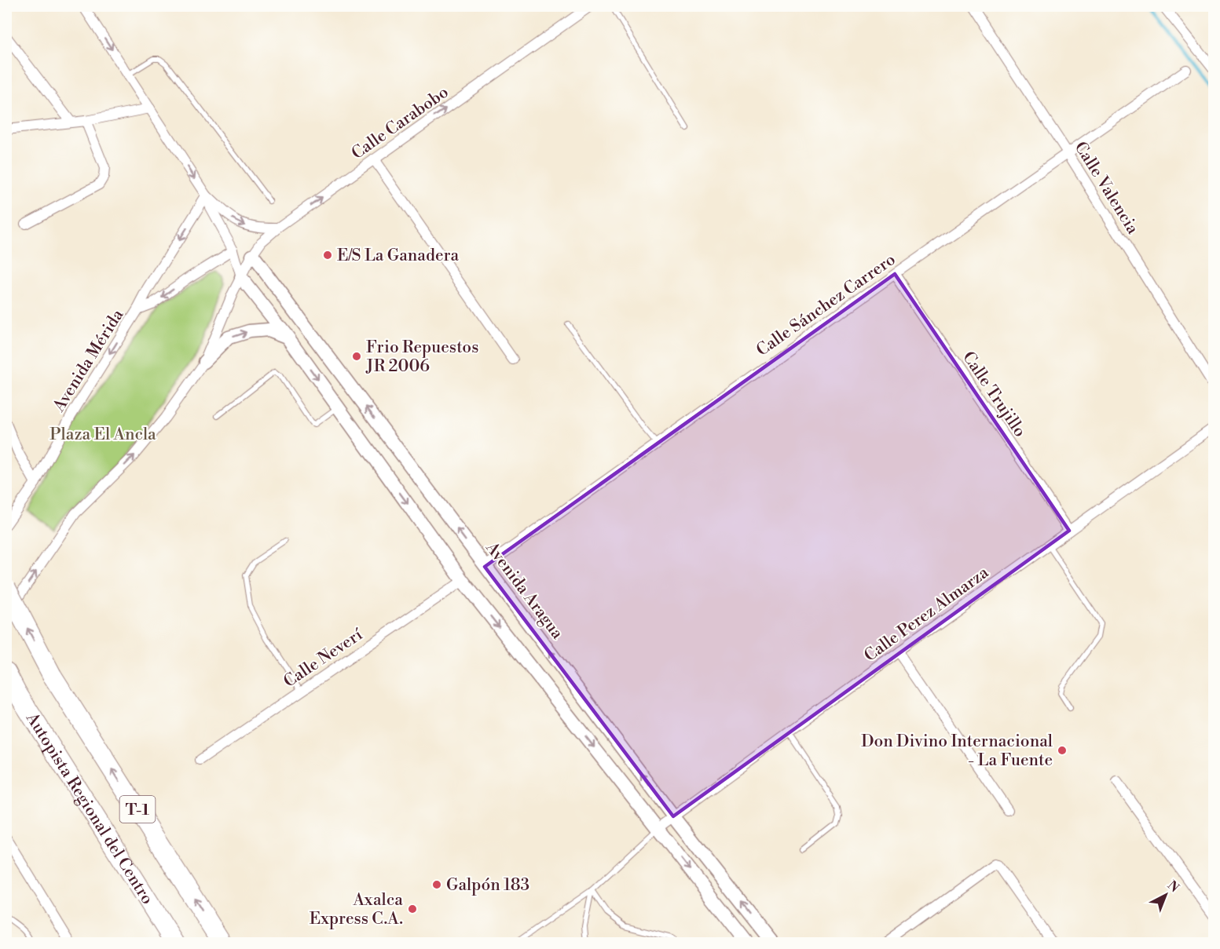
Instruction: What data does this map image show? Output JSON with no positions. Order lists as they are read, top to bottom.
{
  "streets": {
    "highway": ["Autopista Regional del Centro", "T-1"],
    "street": [
      "Calle Carabobo",
      "Calle Valencia",
      "Calle Sánchez Carrero",
      "Avenida Mérida",
      "Calle Trujillo",
      "Avenida Aragua",
      "Calle Perez Almarza",
      "Calle Neverí"
    ]
  },
  "crossings": [
    ["Calle Carabobo", "Avenida Aragua"],
    ["Calle Valencia", "Calle Sánchez Carrero"],
    ["Calle Sánchez Carrero", "Calle Trujillo"],
    ["Calle Sánchez Carrero", "Avenida Aragua"],
    ["Calle Trujillo", "Calle Perez Almarza"],
    ["Avenida Aragua", "Calle Perez Almarza"]
  ],
  "one_way": ["Calle Carabobo"],
  "parks": ["Plaza El Ancla"],
  "places": [
    "E/S La Ganadera",
    "Frio Repuestos JR 2006",
    "Don Divino Internacional - La Fuente",
    "Galpón 183",
    "Axalca Express C.A."
  ],
  "north": "top right"
}
